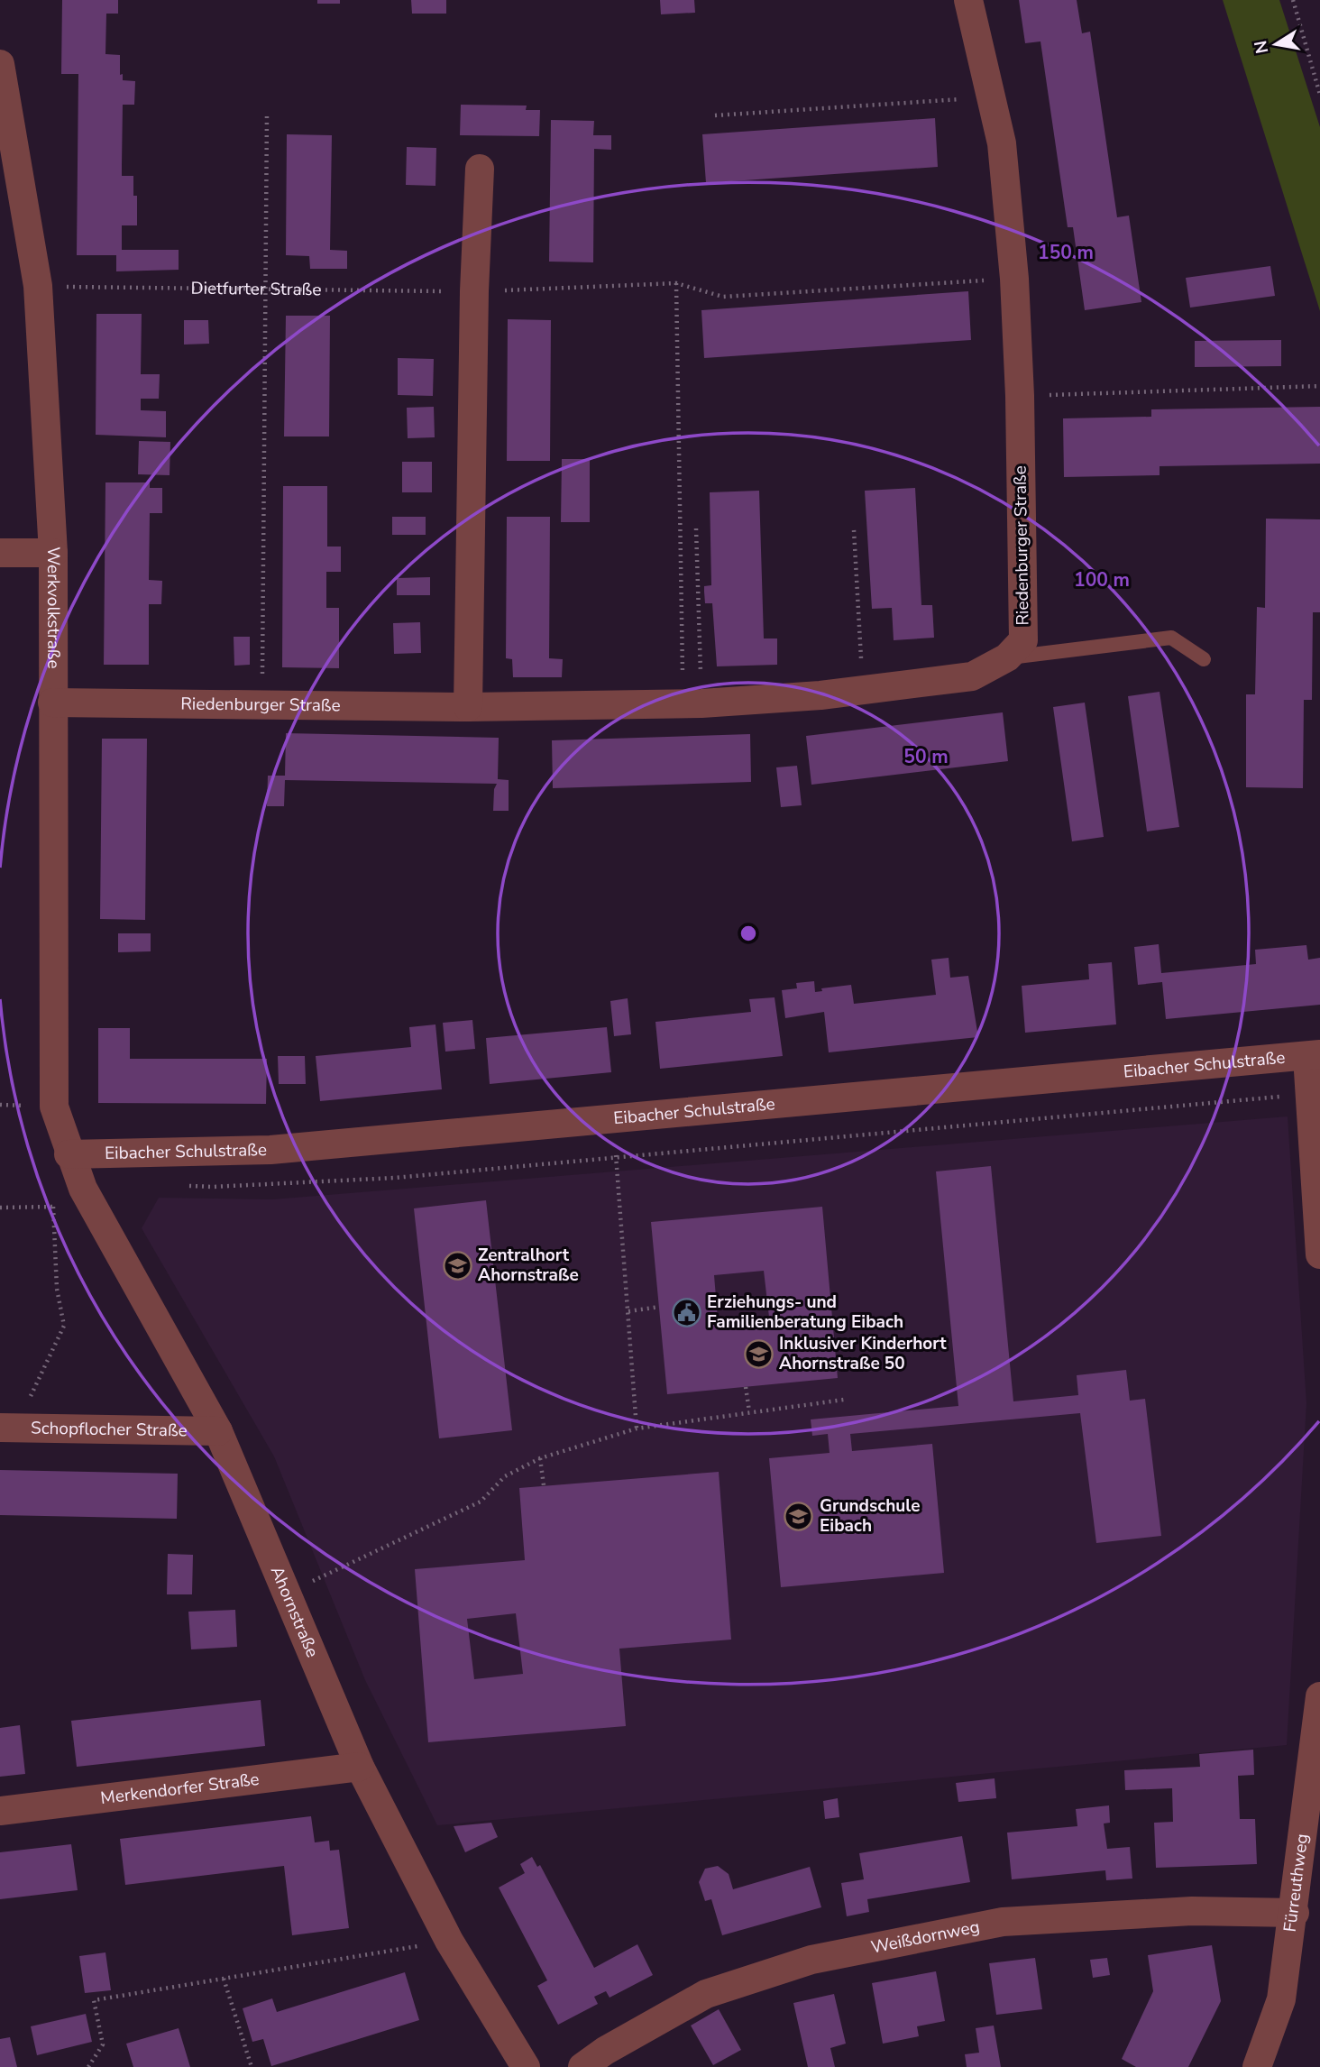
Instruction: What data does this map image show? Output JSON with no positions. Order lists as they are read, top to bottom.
{
  "streets": {
    "street": [
      "Riedenburger Straße",
      "Werkvolkstraße",
      "Eibacher Schulstraße",
      "Schopflocher Straße",
      "Ahornstraße",
      "Merkendorfer Straße",
      "Fürreuthweg",
      "Weißdornweg"
    ],
    "path": ["Dietfurter Straße"]
  },
  "crossings": [
    ["Dietfurter Straße", "Riedenburger Straße"],
    ["Dietfurter Straße", "Werkvolkstraße"],
    ["Riedenburger Straße", "Werkvolkstraße"],
    ["Werkvolkstraße", "Eibacher Schulstraße"],
    ["Werkvolkstraße", "Ahornstraße"],
    ["Eibacher Schulstraße", "Ahornstraße"],
    ["Schopflocher Straße", "Ahornstraße"],
    ["Ahornstraße", "Merkendorfer Straße"],
    ["Fürreuthweg", "Weißdornweg"]
  ],
  "places": {
    "school or university": ["Zentralhort Ahornstraße", "Inklusiver Kinderhort Ahornstraße 50", "Grundschule Eibach"],
    "public building": ["Erziehungs- und Familienberatung Eibach"]
  },
  "north": "left",
  "rings": ["150 m", "100 m", "50 m"]
}
